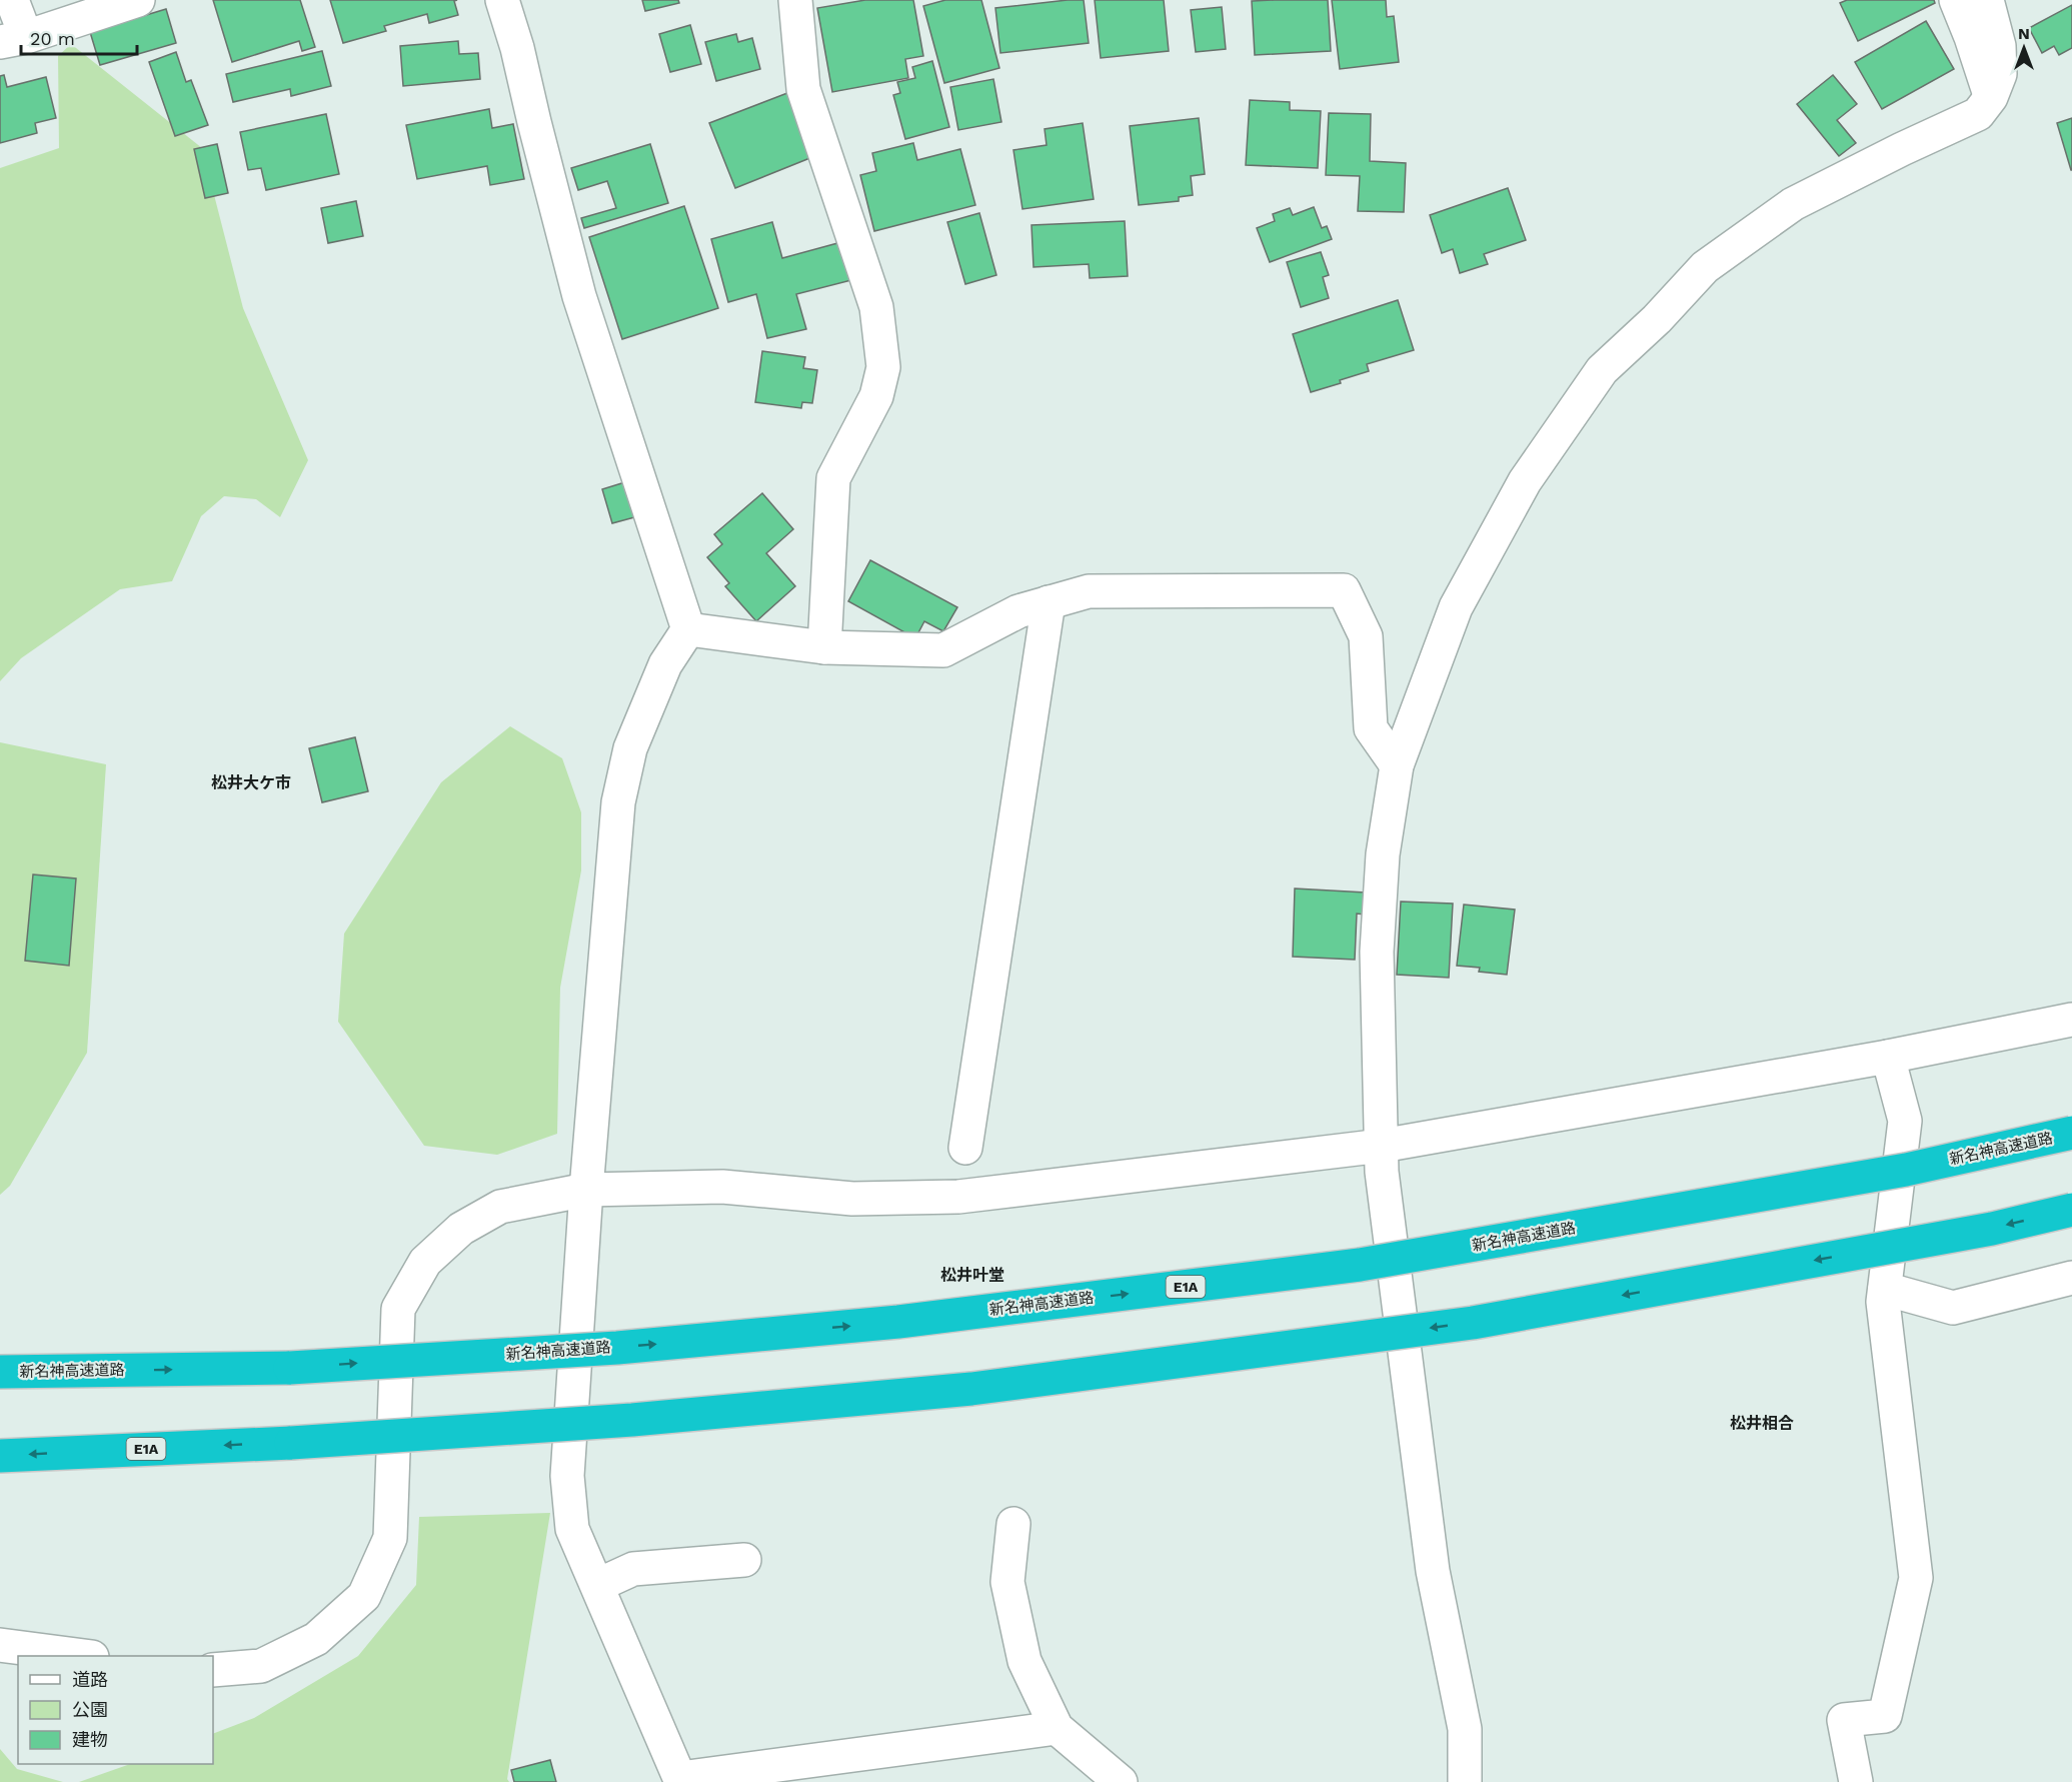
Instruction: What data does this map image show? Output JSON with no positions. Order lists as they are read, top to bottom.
{
  "streets": {
    "highway": ["新名神高速道路", "E1A"]
  },
  "districts": ["松井大ケ市", "松井叶堂", "松井相合"],
  "legend": ["道路", "公園", "建物"],
  "scale_bar": "20 m",
  "north": "top"
}
